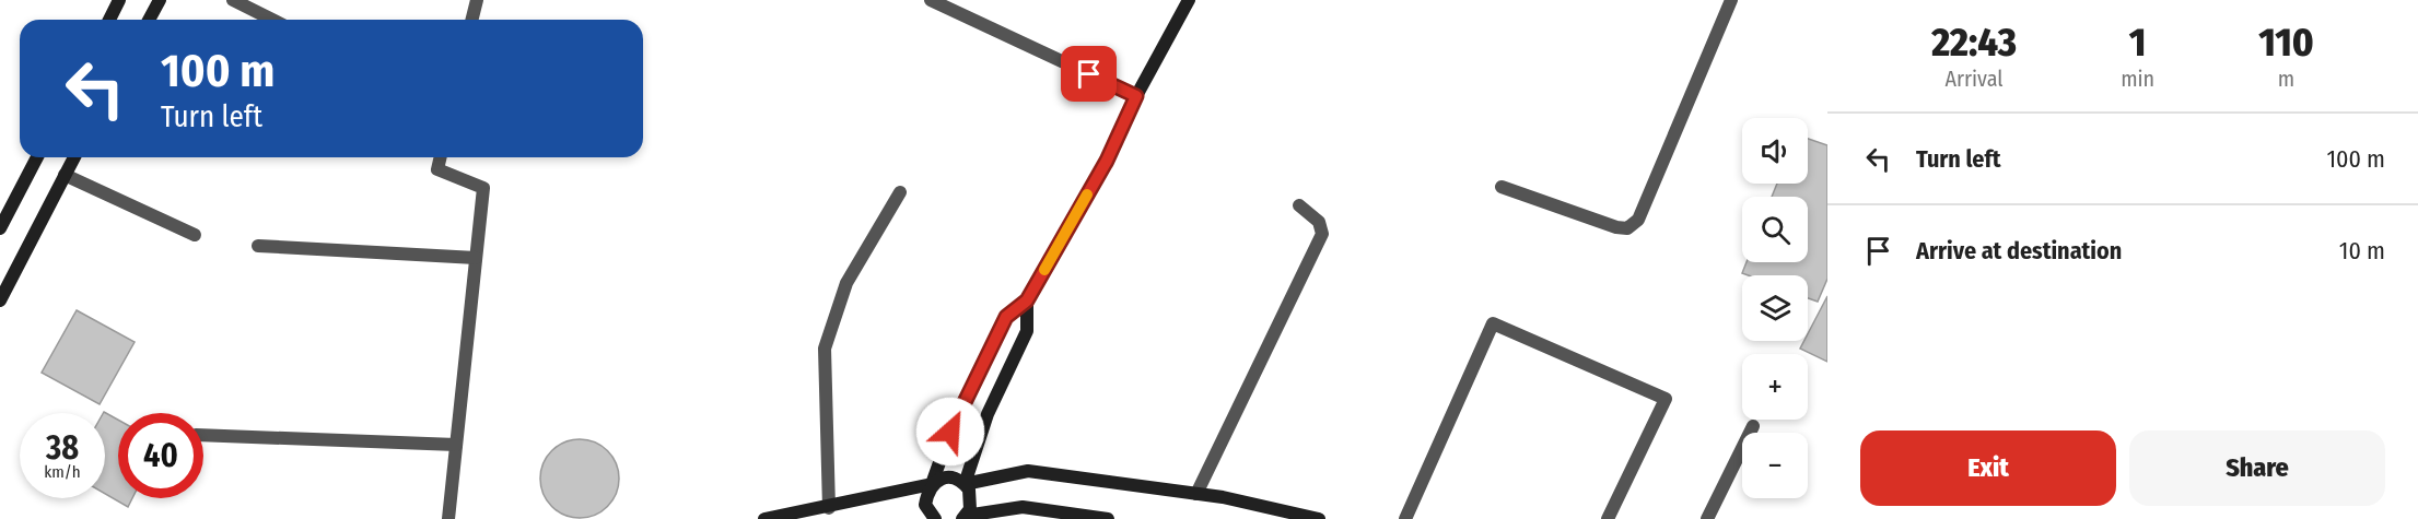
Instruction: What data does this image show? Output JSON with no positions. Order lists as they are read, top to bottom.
{
  "page": {
    "eta": [
      "22:43",
      "Arrival",
      "1",
      "min",
      "110",
      "m"
    ],
    "turn": ["100 m", "Turn left"],
    "list": [
      {
        "name": "Turn left",
        "value": "100 m"
      },
      {
        "name": "Arrive at destination",
        "value": "10 m"
      }
    ],
    "map_buttons": ["+", "−"],
    "speed": "38 km/h",
    "limit": "40",
    "buttons": ["Exit", "Share"]
  }
}
